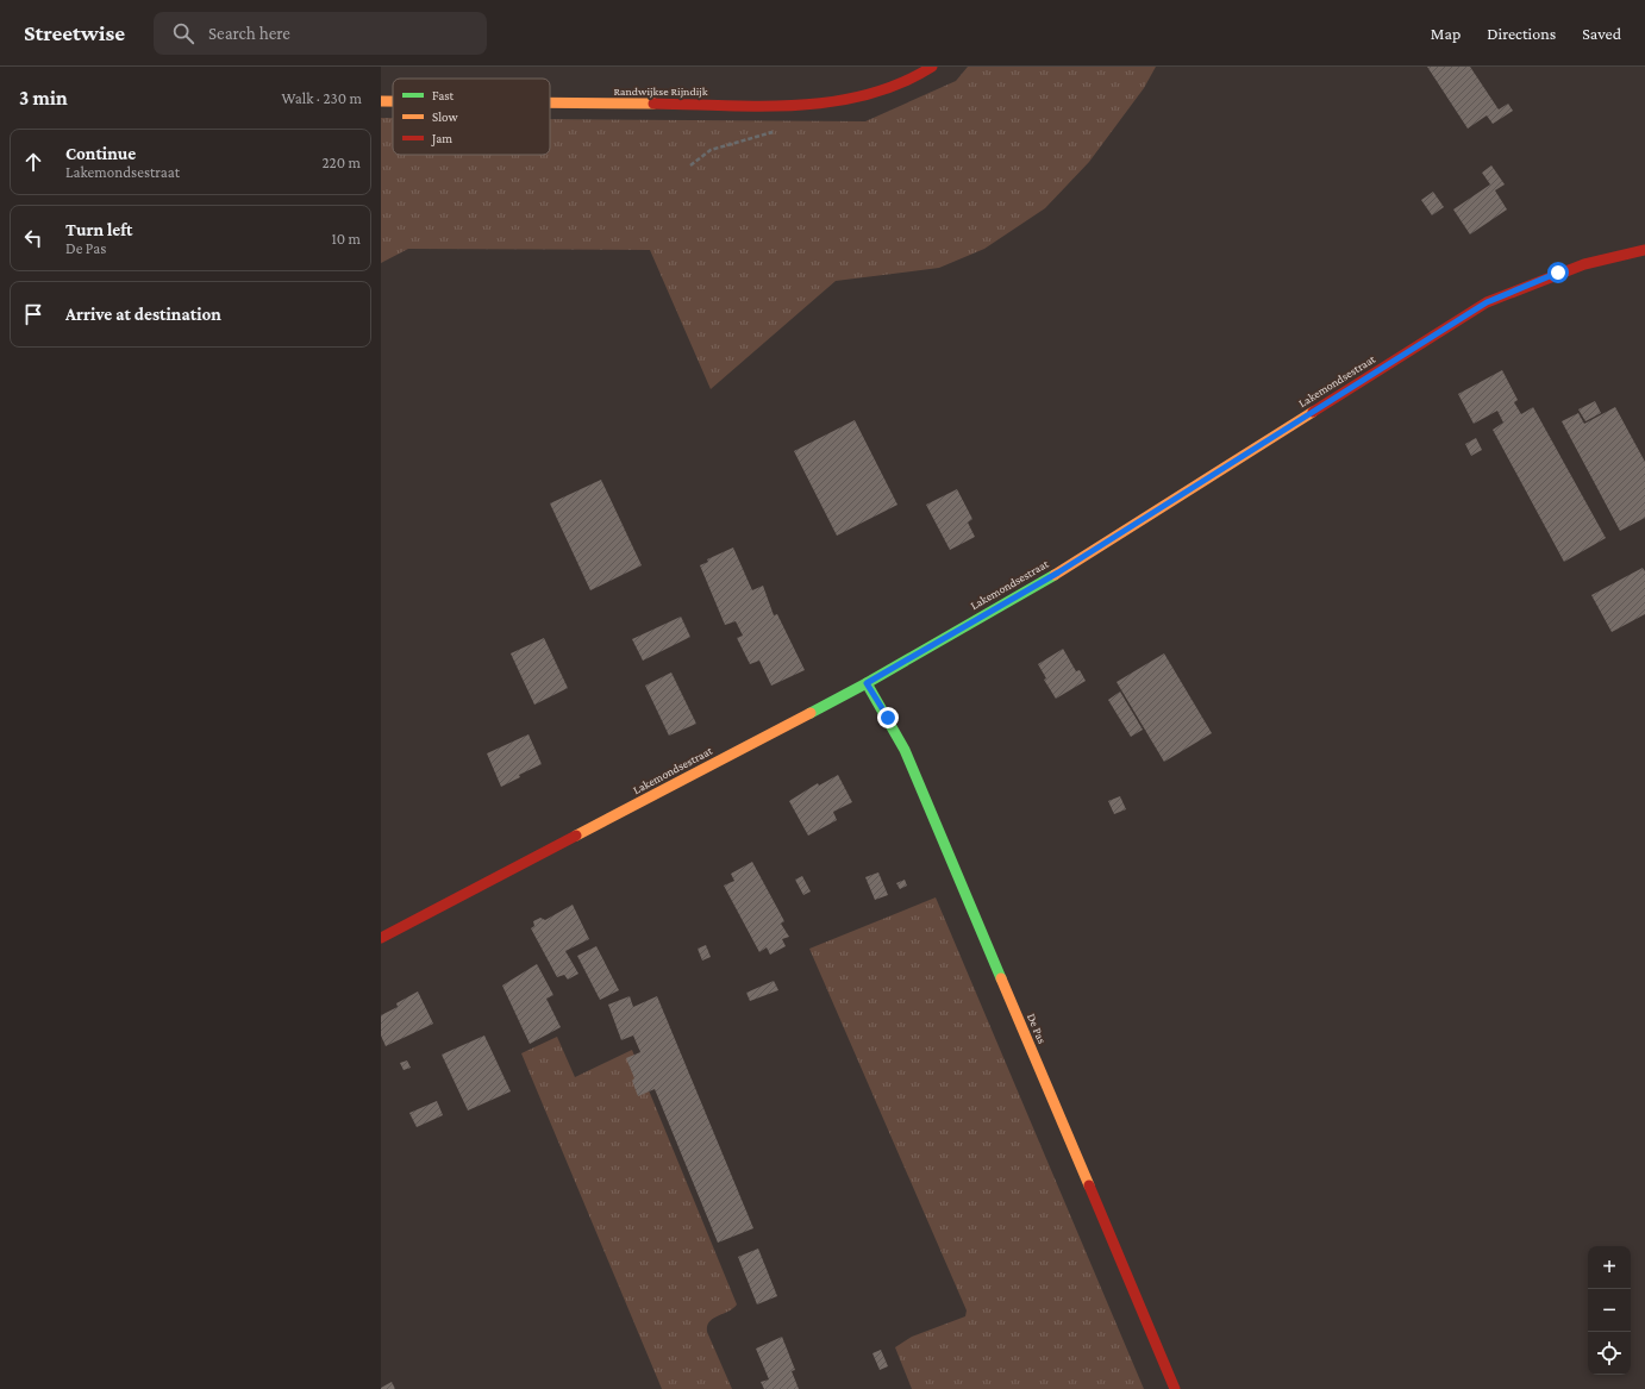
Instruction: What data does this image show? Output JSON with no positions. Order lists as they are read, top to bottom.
{
  "streets": {
    "street": ["Randwijkse Rijndijk", "Lakemondsestraat", "De Pas"]
  },
  "crossings": [
    ["Lakemondsestraat", "De Pas"]
  ],
  "legend": ["Fast", "Slow", "Jam"],
  "page": {
    "header": "Streetwise",
    "search": "Search here",
    "nav": ["Map", "Directions", "Saved"],
    "heading": ["3 min", "Walk · 230 m"],
    "list": [
      ["Continue", "Lakemondsestraat", "220 m"],
      ["Turn left", "De Pas", "10 m"],
      "Arrive at destination"
    ],
    "map_buttons": ["+", "−"]
  }
}
